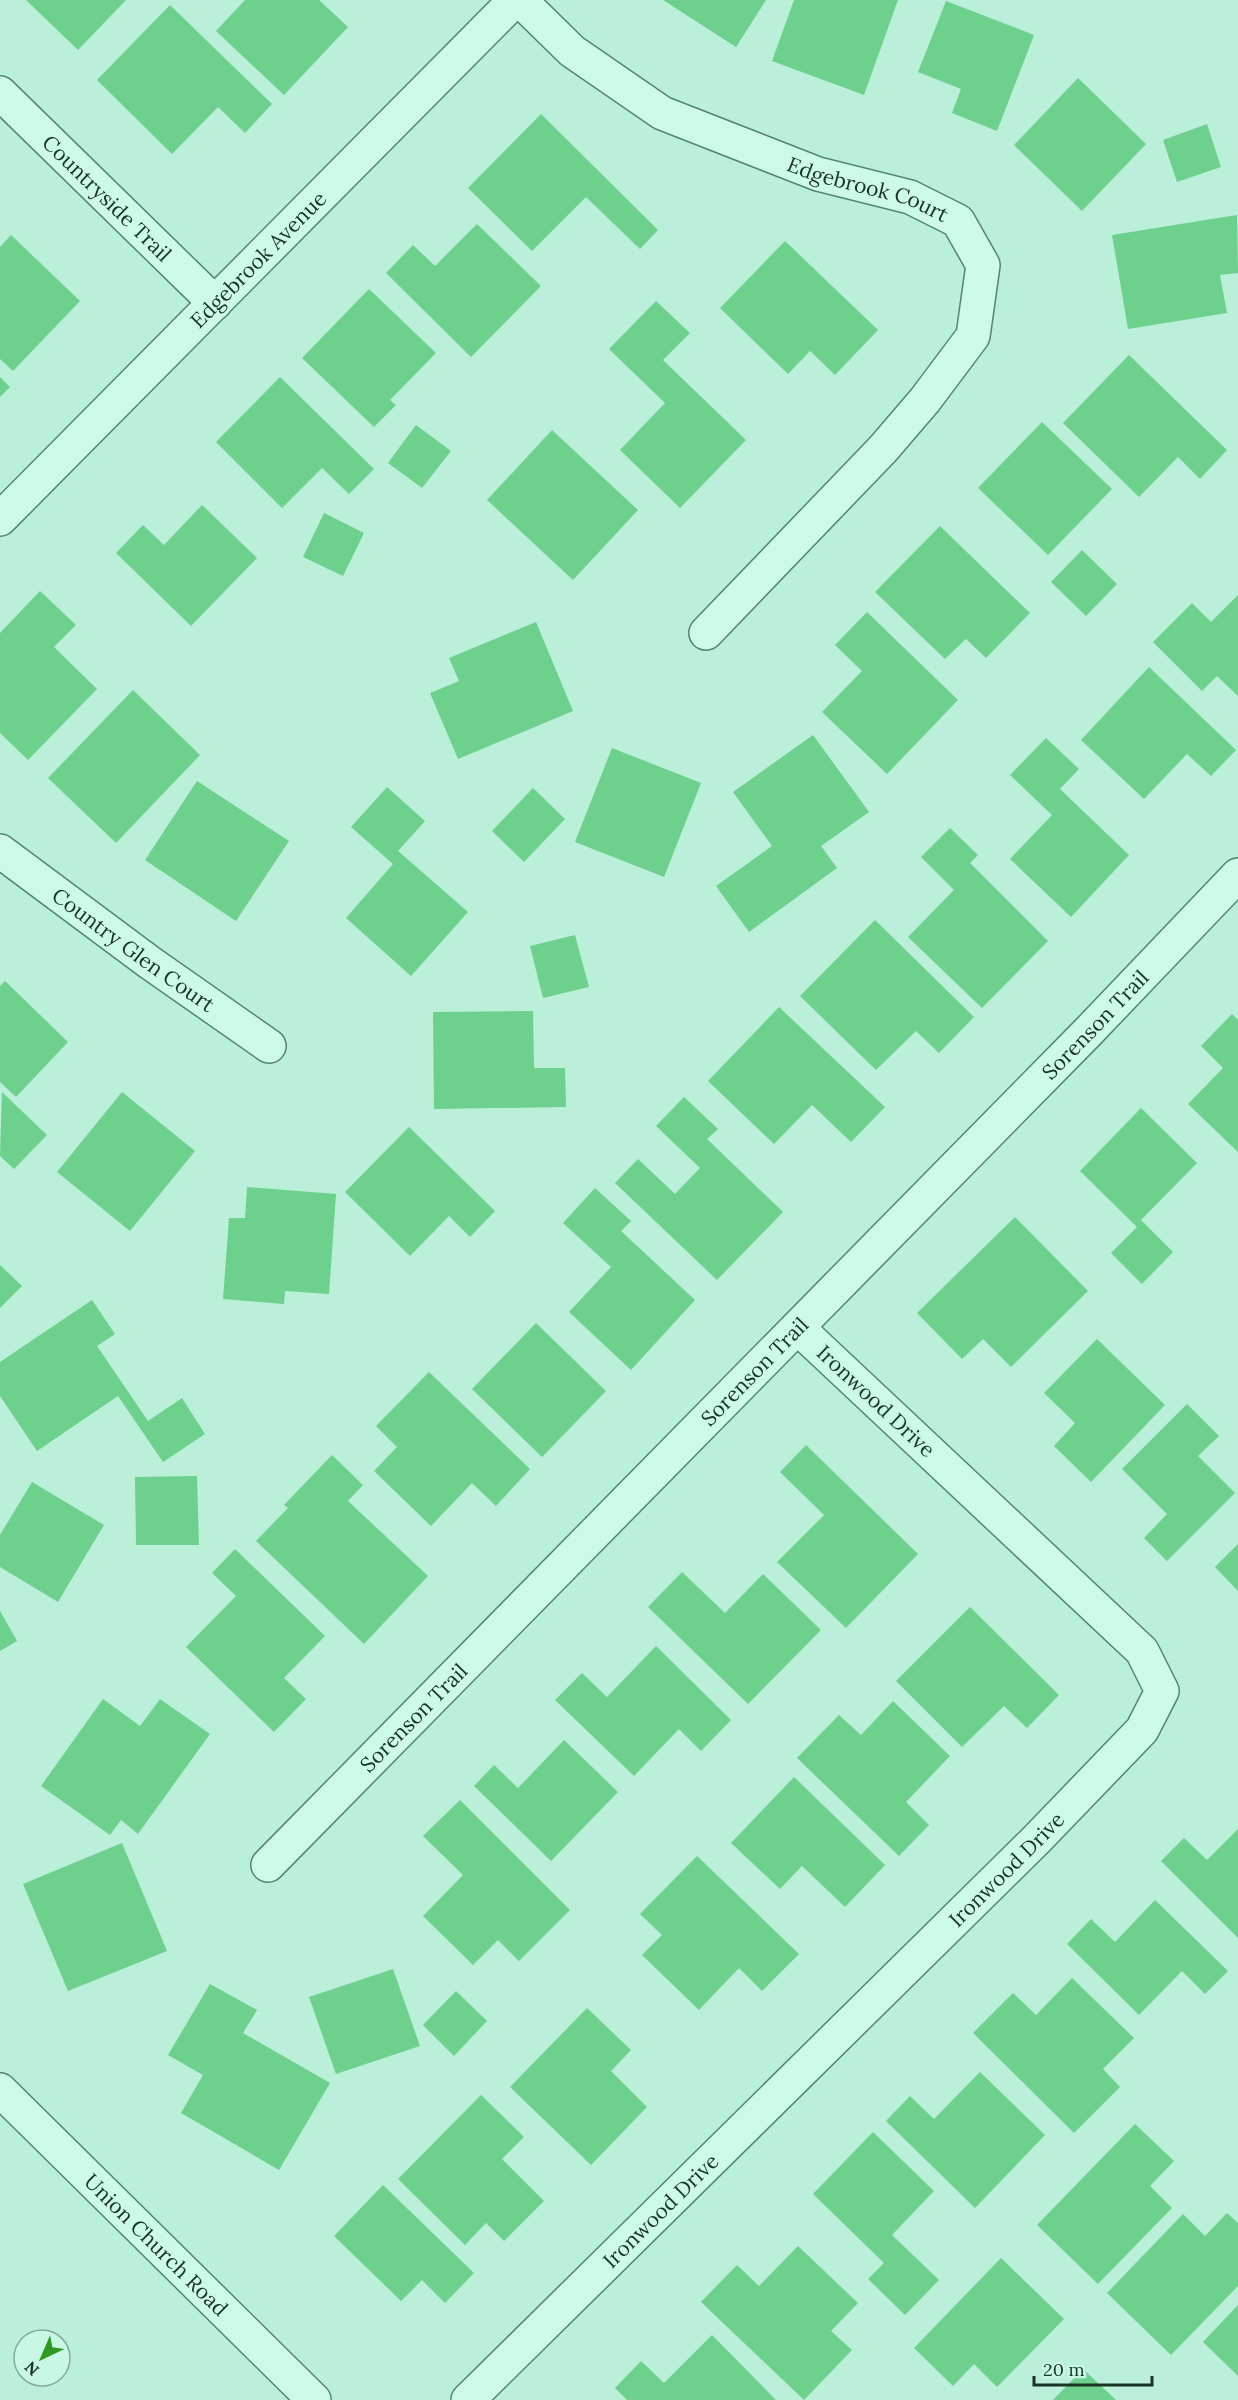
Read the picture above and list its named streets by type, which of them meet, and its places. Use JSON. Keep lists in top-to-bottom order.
{
  "streets": {
    "street": [
      "Edgebrook Court",
      "Countryside Trail",
      "Edgebrook Avenue",
      "Country Glen Court",
      "Sorenson Trail",
      "Ironwood Drive",
      "Union Church Road"
    ]
  },
  "crossings": [
    ["Countryside Trail", "Edgebrook Avenue"],
    ["Sorenson Trail", "Ironwood Drive"]
  ],
  "scale_bar": "20 m",
  "north": "bottom left"
}
